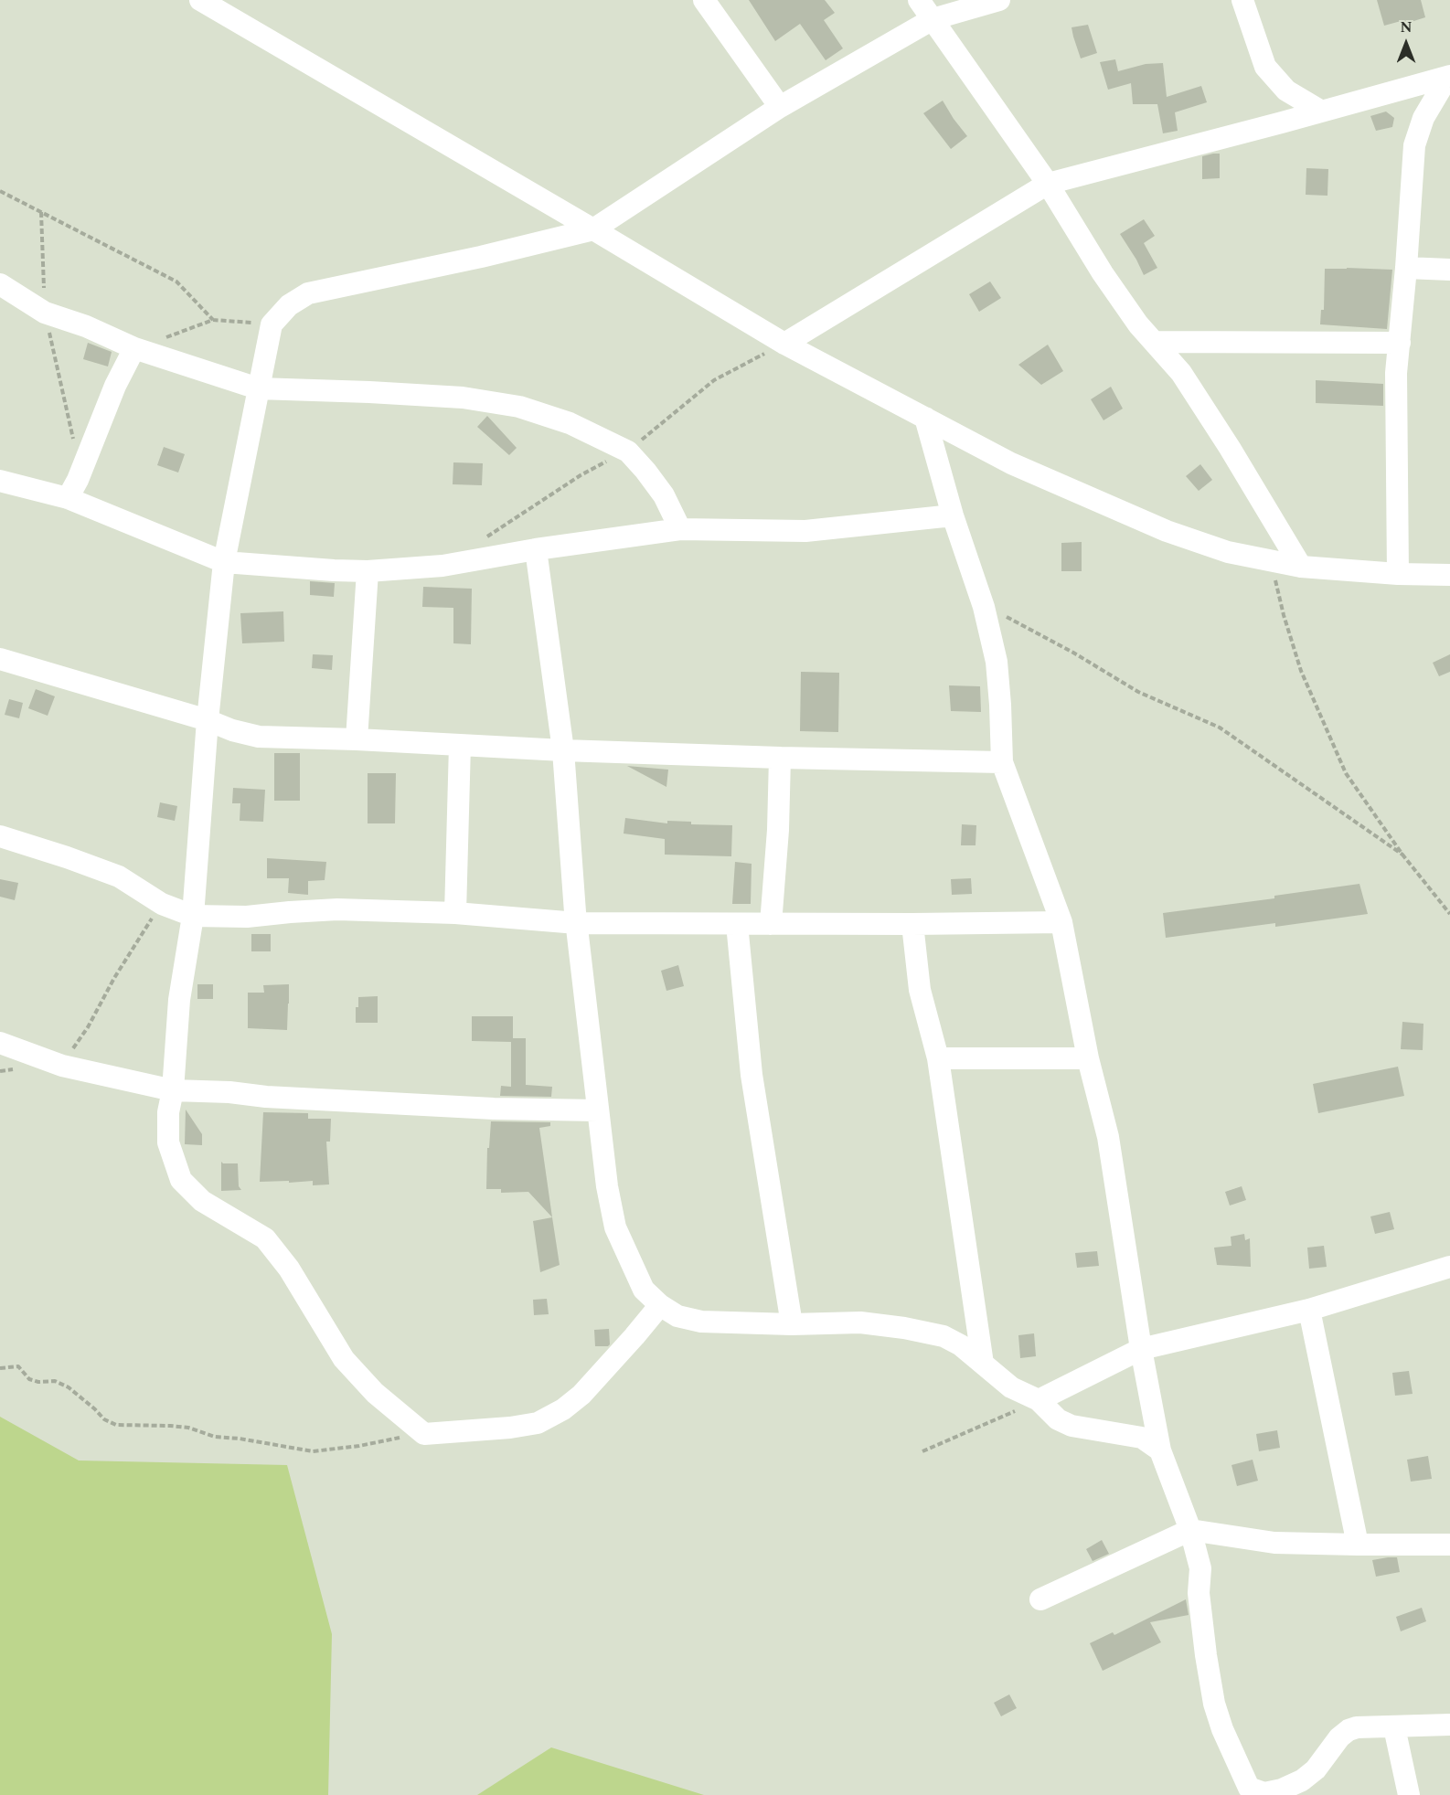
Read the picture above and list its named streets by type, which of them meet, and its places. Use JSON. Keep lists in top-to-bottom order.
{
  "north": "top"
}
